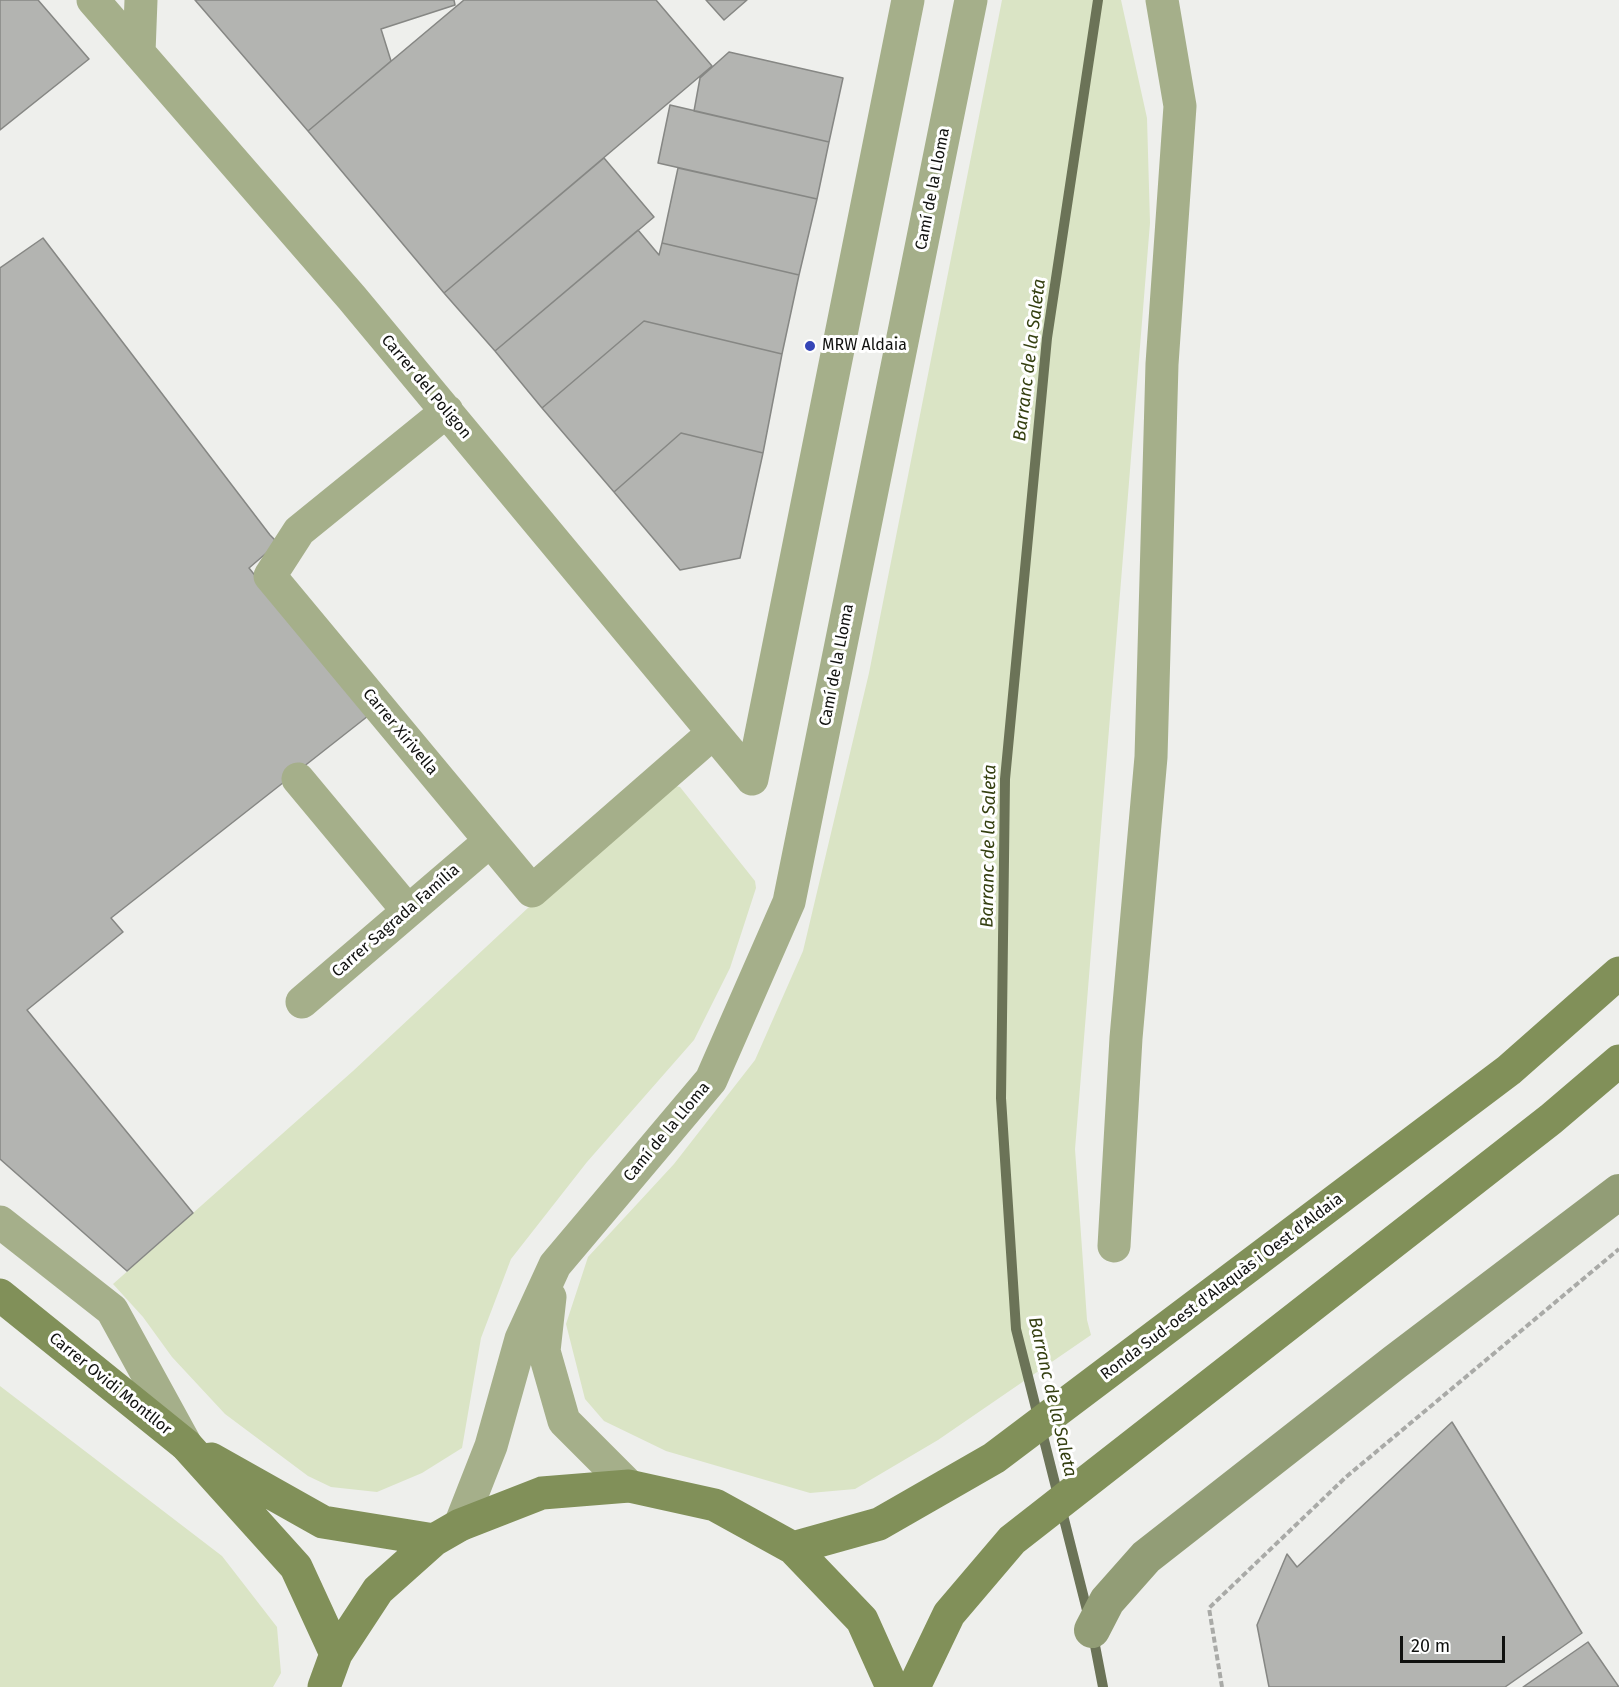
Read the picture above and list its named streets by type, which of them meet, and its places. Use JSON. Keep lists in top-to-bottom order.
{
  "streets": {
    "main road": ["Ronda Sud-oest d'Alaquàs i Oest d'Aldaia", "Carrer Ovidi Montllor"],
    "street": [
      "Camí de la Lloma",
      "Carrer del Poligon",
      "Carrer Xirivella",
      "Carrer Sagrada Família"
    ]
  },
  "crossings": [
    ["Carrer del Poligon", "Carrer Xirivella"],
    ["Carrer Xirivella", "Carrer Sagrada Família"]
  ],
  "water": ["Barranc de la Saleta"],
  "places": ["MRW Aldaia"],
  "scale_bar": "20 m"
}
